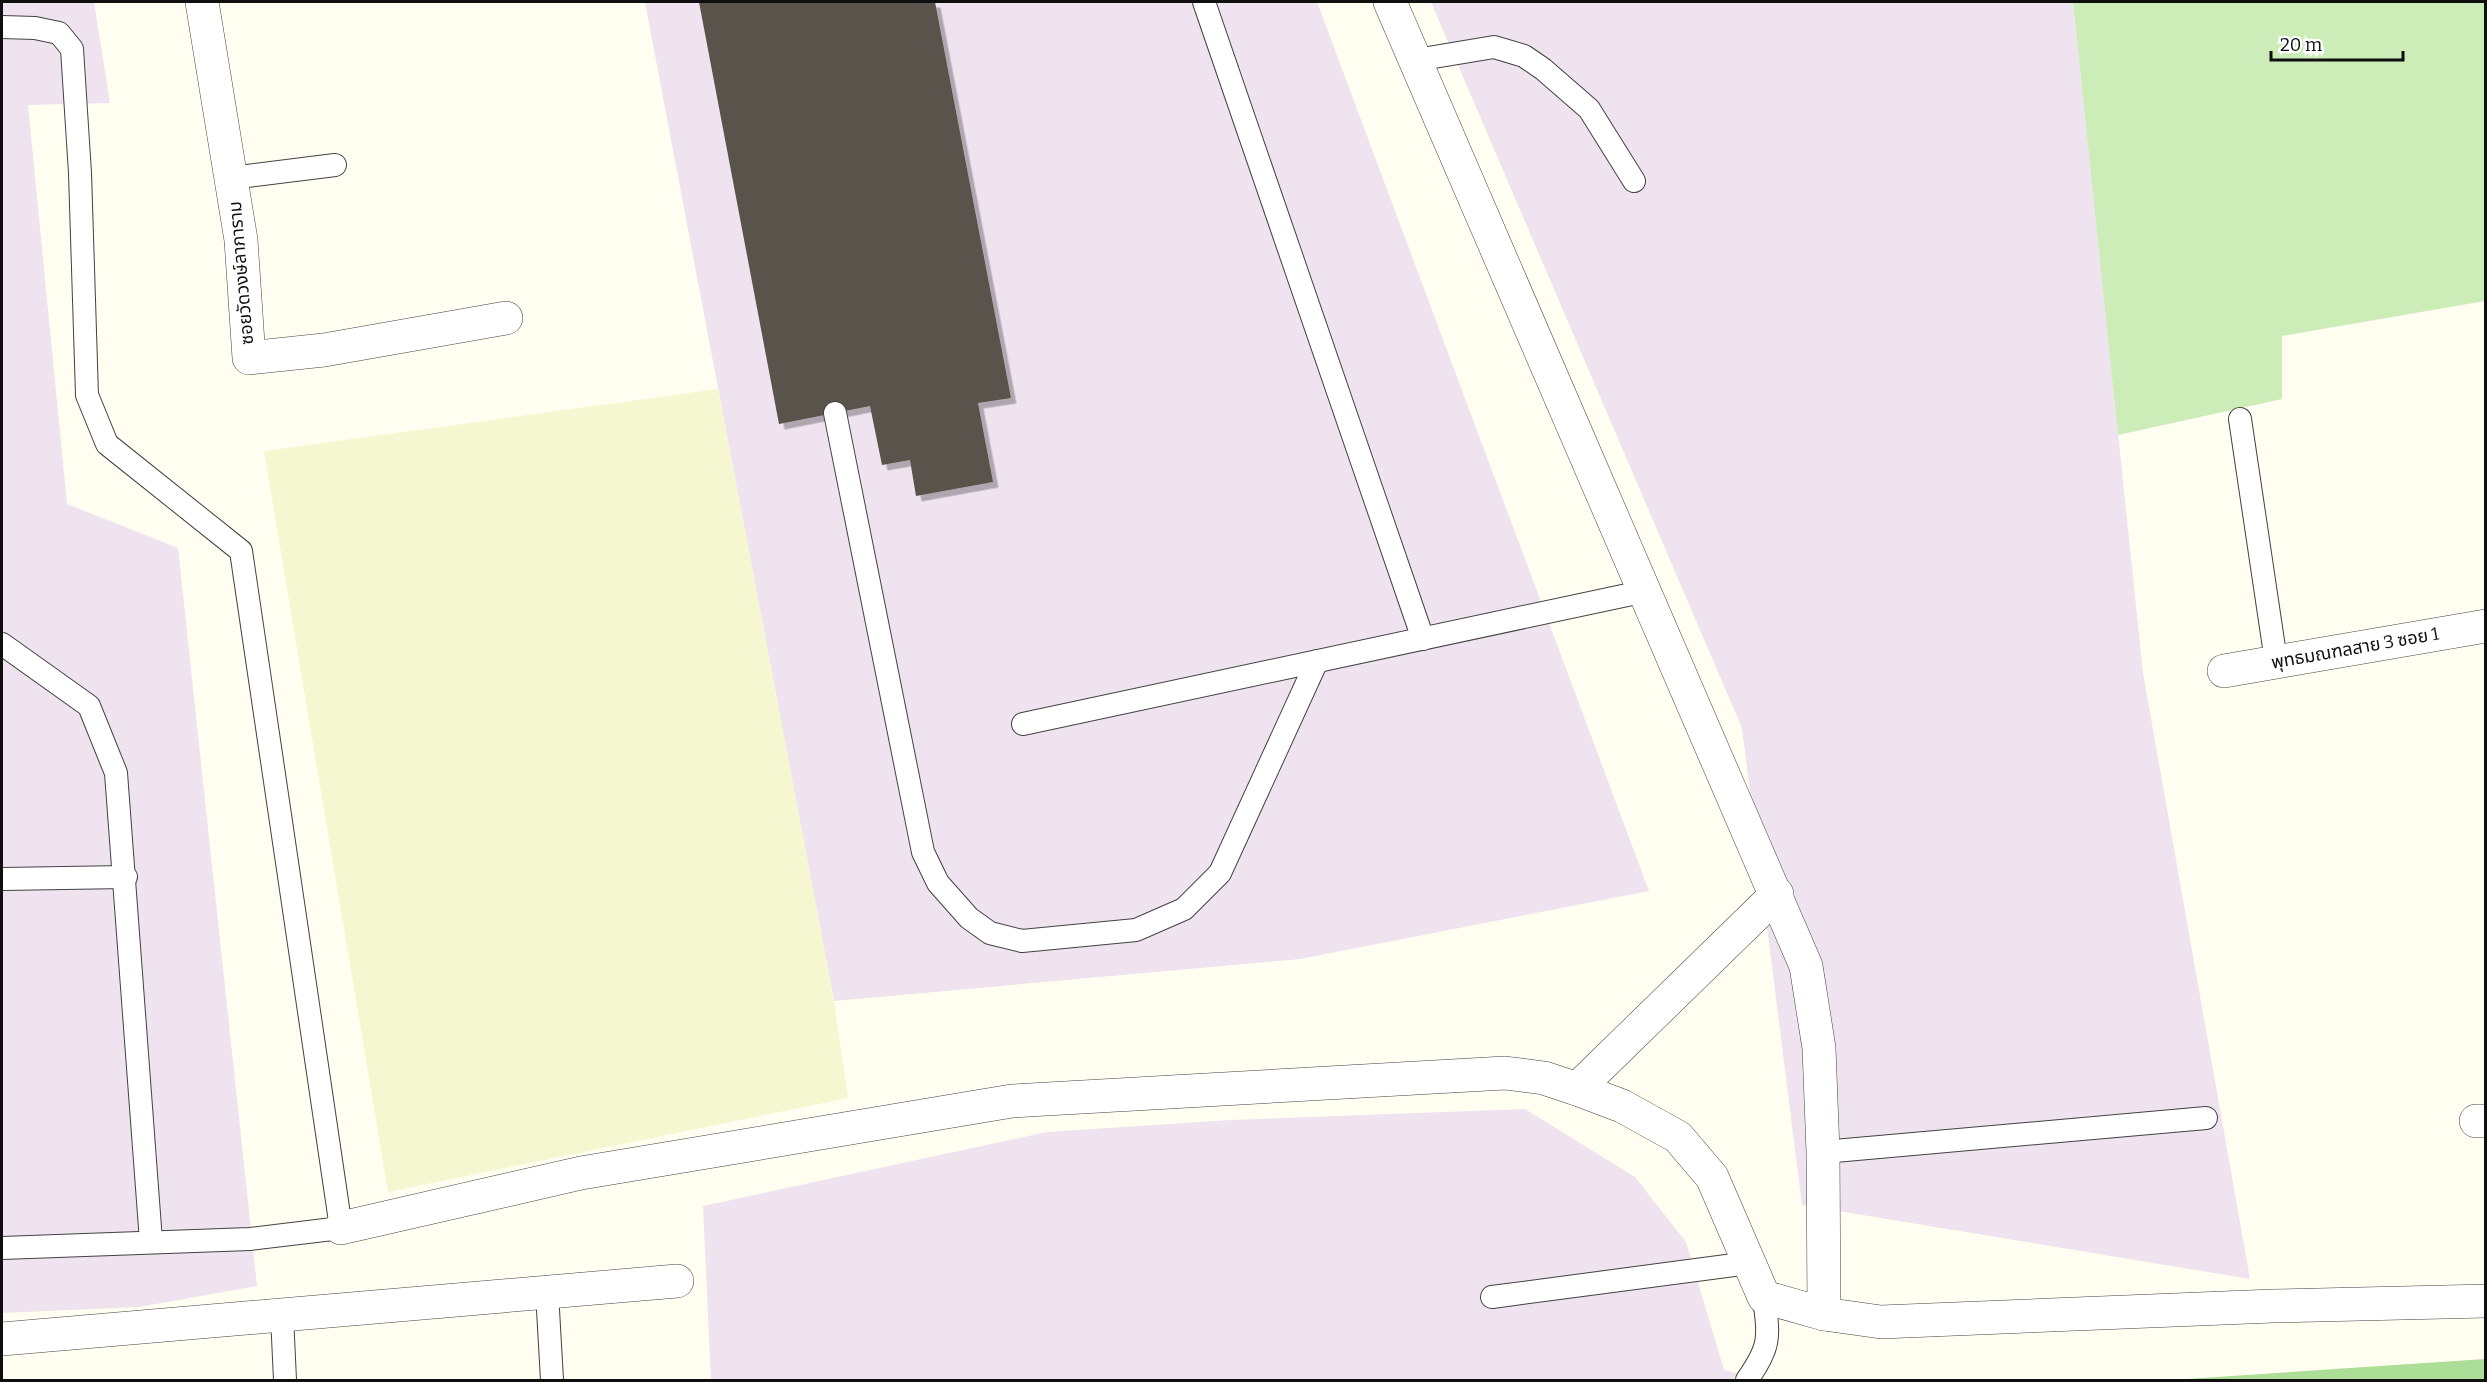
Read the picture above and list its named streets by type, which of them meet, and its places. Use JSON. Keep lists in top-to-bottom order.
{
  "streets": {
    "street": ["ซอยวัดวงษ์ลาภาราม", "พุทธมณฑลสาย 3 ซอย 1"]
  },
  "scale_bar": "20 m"
}
